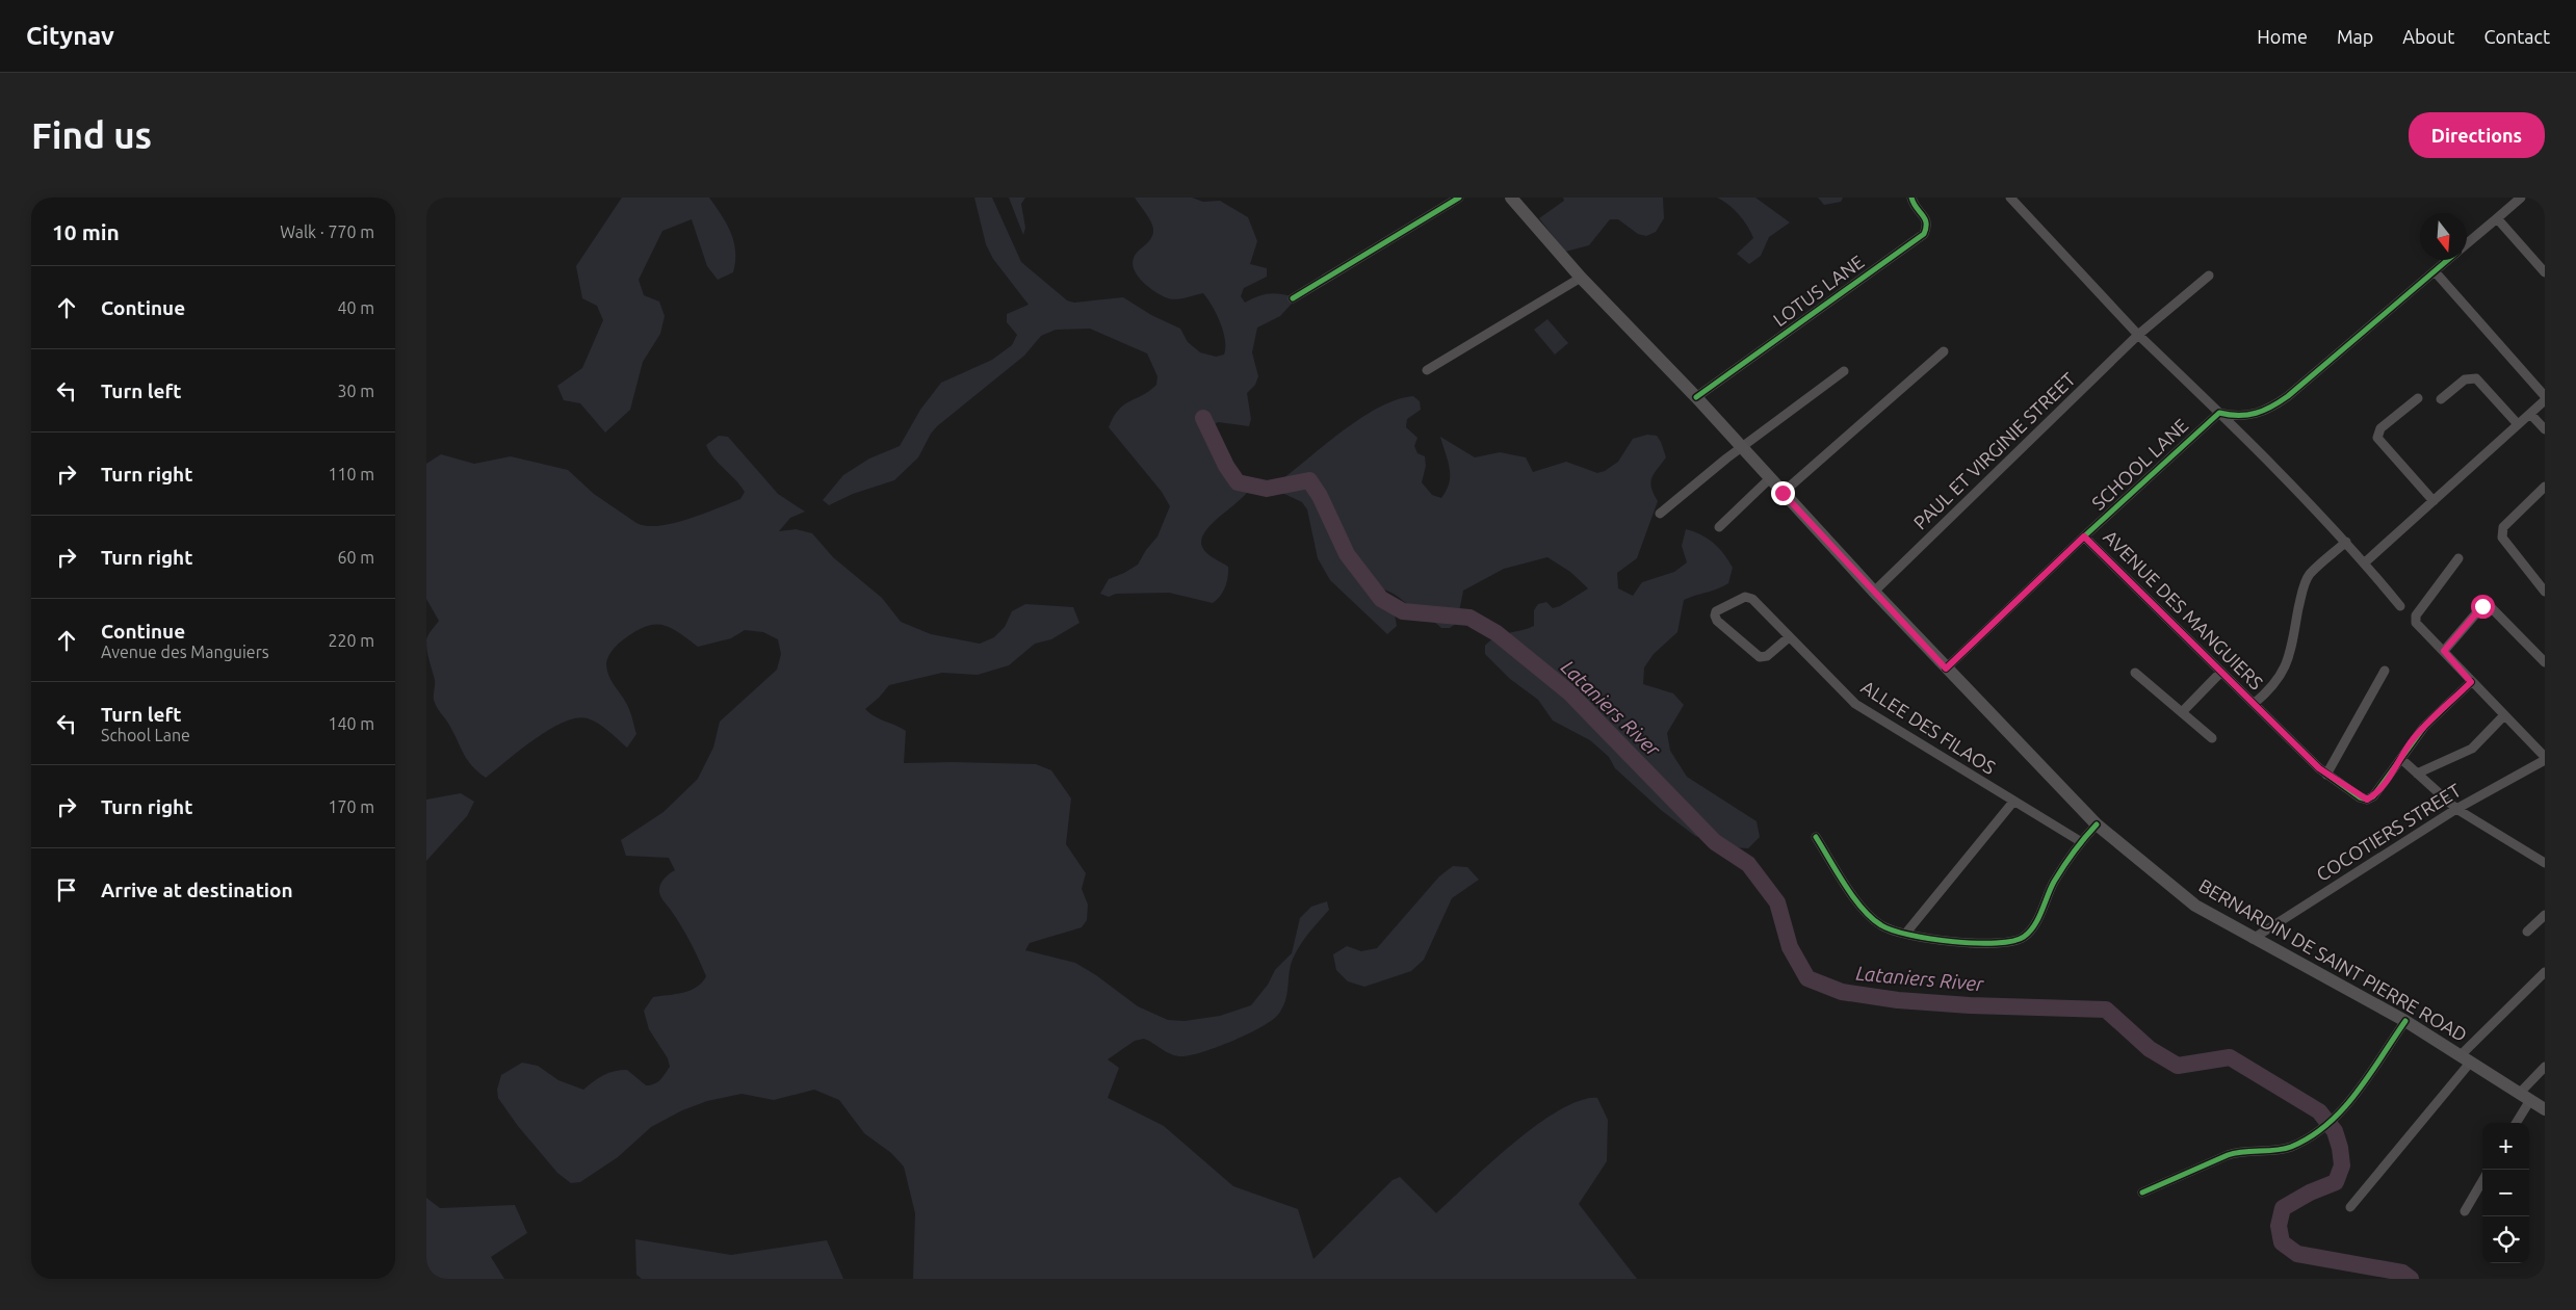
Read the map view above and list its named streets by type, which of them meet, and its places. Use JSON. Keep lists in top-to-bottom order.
{
  "streets": {
    "main road": ["BERNARDIN DE SAINT PIERRE ROAD"],
    "street": [
      "LOTUS LANE",
      "PAUL ET VIRGINIE STREET",
      "SCHOOL LANE",
      "AVENUE DES MANGUIERS",
      "ALLEE DES FILAOS",
      "COCOTIERS STREET"
    ]
  },
  "crossings": [
    ["LOTUS LANE", "BERNARDIN DE SAINT PIERRE ROAD"],
    ["PAUL ET VIRGINIE STREET", "BERNARDIN DE SAINT PIERRE ROAD"],
    ["SCHOOL LANE", "AVENUE DES MANGUIERS"],
    ["SCHOOL LANE", "BERNARDIN DE SAINT PIERRE ROAD"],
    ["COCOTIERS STREET", "BERNARDIN DE SAINT PIERRE ROAD"]
  ],
  "water": ["Lataniers River"],
  "north": "bottom",
  "page": {
    "header": "Citynav",
    "nav": [
      "Home",
      "Map",
      "About",
      "Contact"
    ],
    "buttons": "Directions",
    "title": "Find us",
    "heading": ["10 min", "Walk · 770 m"],
    "list": [
      ["Continue", "40 m"],
      ["Turn left", "30 m"],
      ["Turn right", "110 m"],
      ["Turn right", "60 m"],
      ["Continue", "Avenue des Manguiers", "220 m"],
      ["Turn left", "School Lane", "140 m"],
      ["Turn right", "170 m"],
      "Arrive at destination"
    ],
    "map_buttons": ["+", "−"]
  }
}
